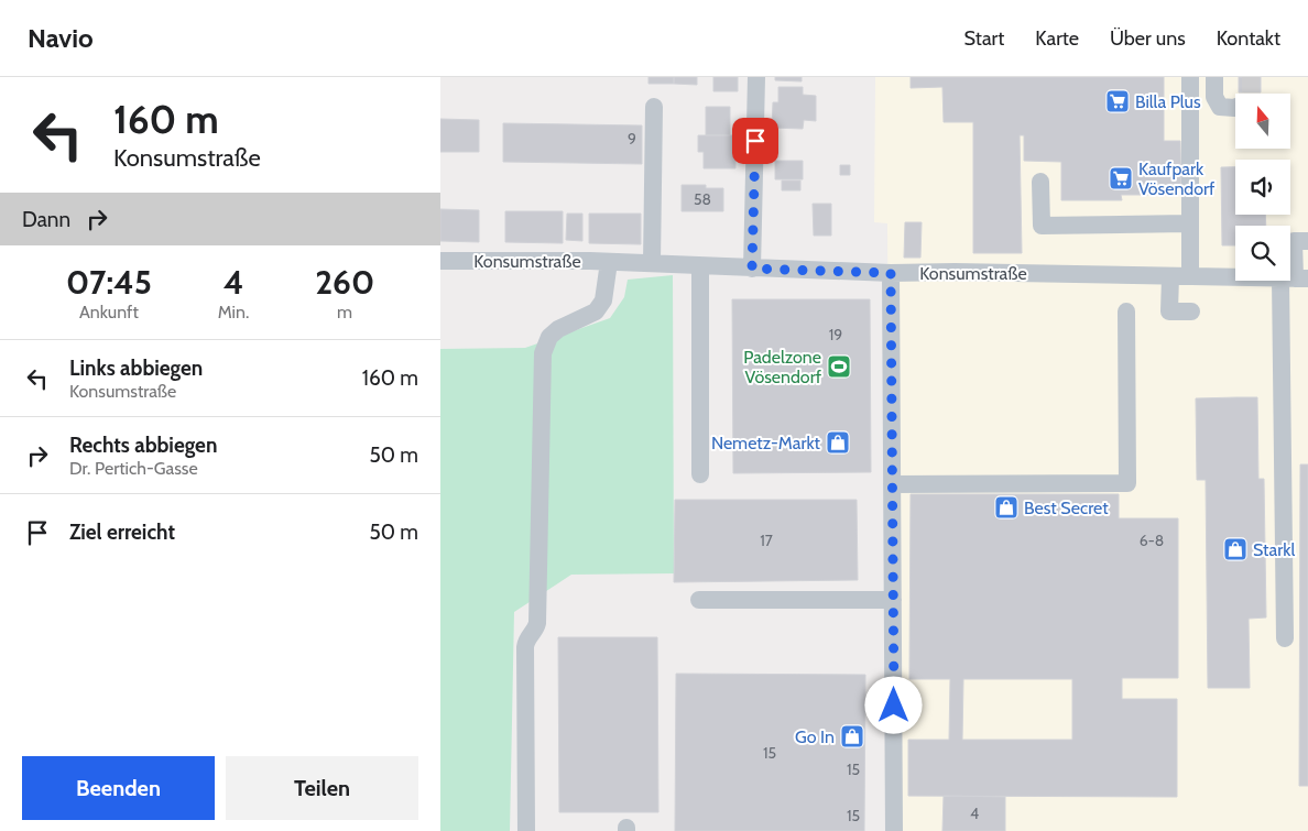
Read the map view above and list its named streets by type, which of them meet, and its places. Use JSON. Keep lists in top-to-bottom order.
{
  "streets": {
    "street": ["Konsumstraße"]
  },
  "places": {
    "supermarket": ["Billa Plus", "Kaufpark Vösendorf"],
    "sports": ["Padelzone Vösendorf"],
    "shop": [
      "Nemetz-Markt",
      "Best Secret",
      "Starkl",
      "Go In"
    ]
  },
  "house_numbers": [
    "9",
    "58",
    "19",
    "17",
    "6-8",
    "15",
    "15",
    "4",
    "15"
  ],
  "north": "top",
  "page": {
    "header": "Navio",
    "nav": [
      "Start",
      "Karte",
      "Über uns",
      "Kontakt"
    ],
    "turn": ["160 m", "Konsumstraße"],
    "then": "Dann",
    "eta": [
      "07:45",
      "Ankunft",
      "4",
      "Min.",
      "260",
      "m"
    ],
    "list": [
      {
        "name": "Links abbiegen",
        "note": "Konsumstraße",
        "value": "160 m"
      },
      {
        "name": "Rechts abbiegen",
        "note": "Dr. Pertich-Gasse",
        "value": "50 m"
      },
      {
        "name": "Ziel erreicht",
        "value": "50 m"
      }
    ],
    "buttons": ["Beenden", "Teilen"]
  }
}
